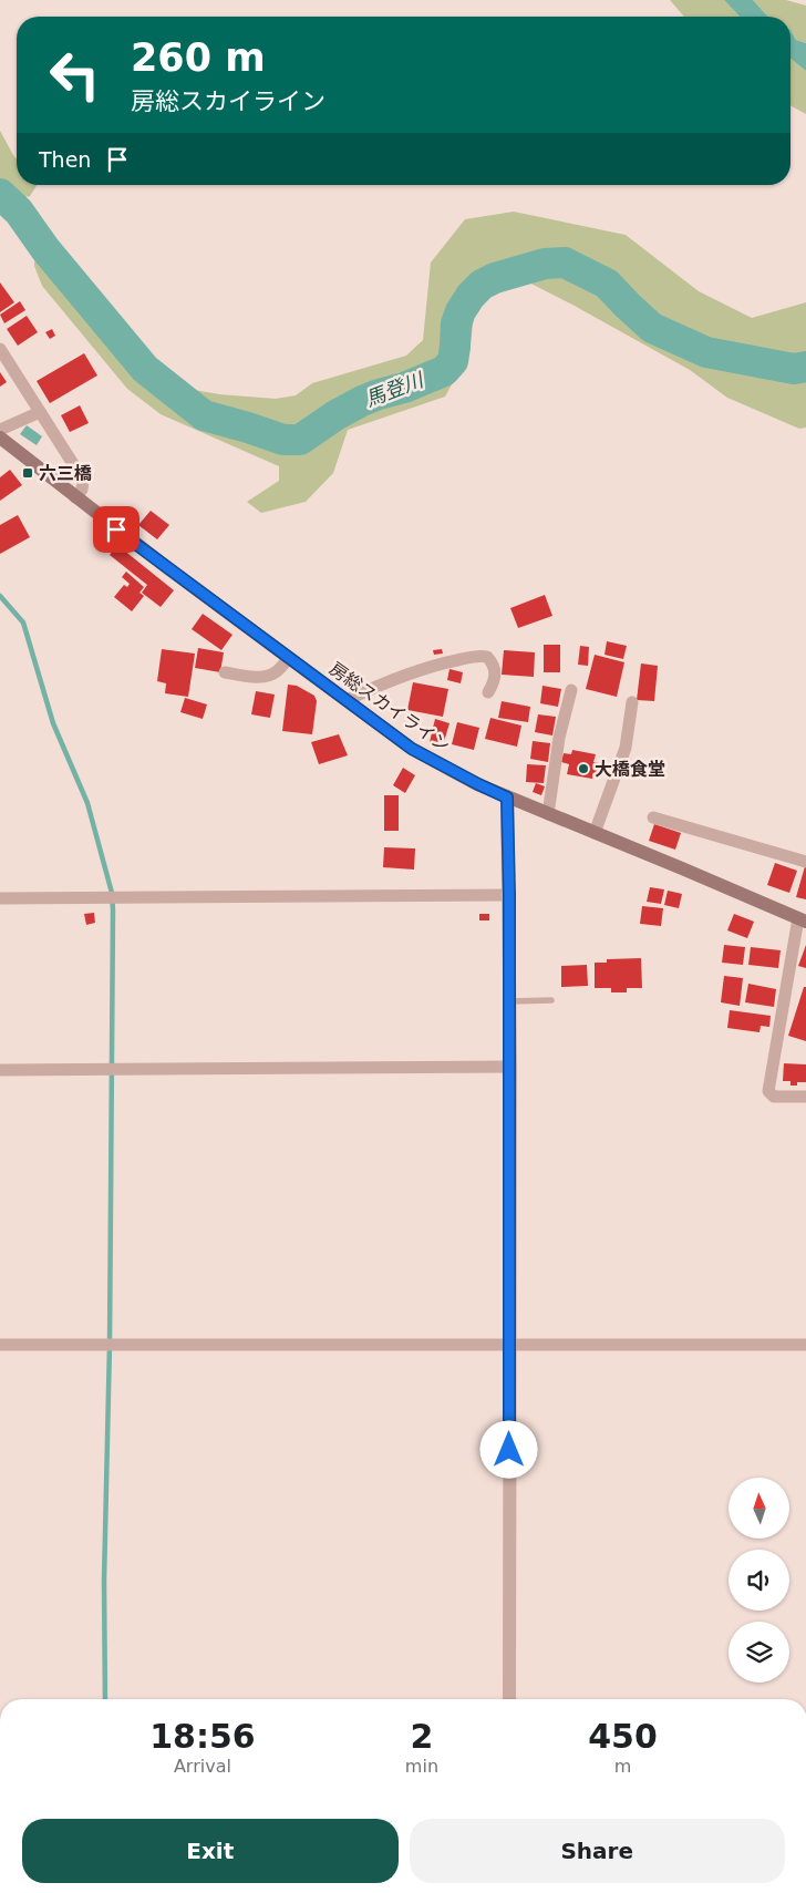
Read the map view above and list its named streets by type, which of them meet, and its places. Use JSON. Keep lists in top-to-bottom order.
{
  "streets": {
    "main road": ["房総スカイライン"]
  },
  "water": ["馬登川"],
  "places": {
    "transit": ["六三橋"],
    "other": ["大橋食堂"]
  },
  "north": "top",
  "page": {
    "turn": ["260 m", "房総スカイライン"],
    "then": "Then",
    "eta": [
      "18:56",
      "Arrival",
      "2",
      "min",
      "450",
      "m"
    ],
    "buttons": ["Exit", "Share"]
  }
}
